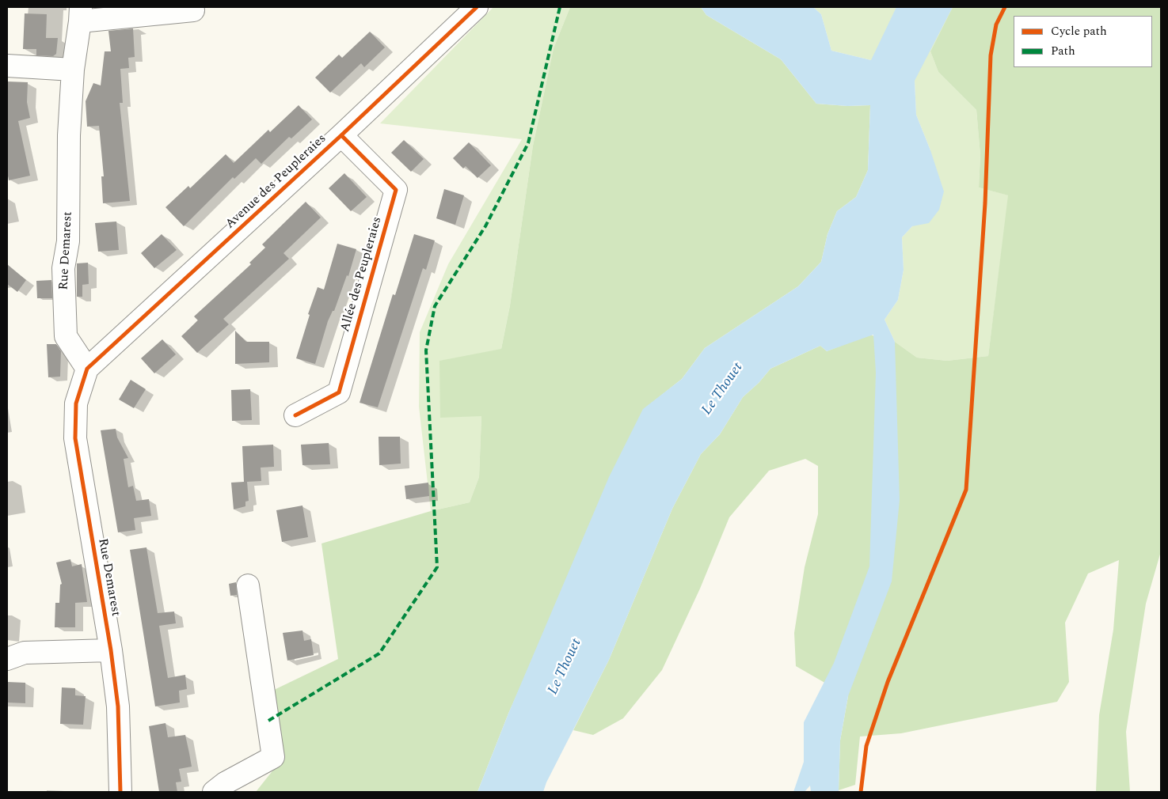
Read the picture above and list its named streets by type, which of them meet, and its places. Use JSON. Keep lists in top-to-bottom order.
{
  "streets": {
    "street": ["Avenue des Peupleraies", "Rue Demarest", "Allée des Peupleraies"]
  },
  "crossings": [
    ["Avenue des Peupleraies", "Rue Demarest"],
    ["Avenue des Peupleraies", "Allée des Peupleraies"]
  ],
  "water": ["Le Thouet"],
  "legend": ["Cycle path", "Path"]
}
